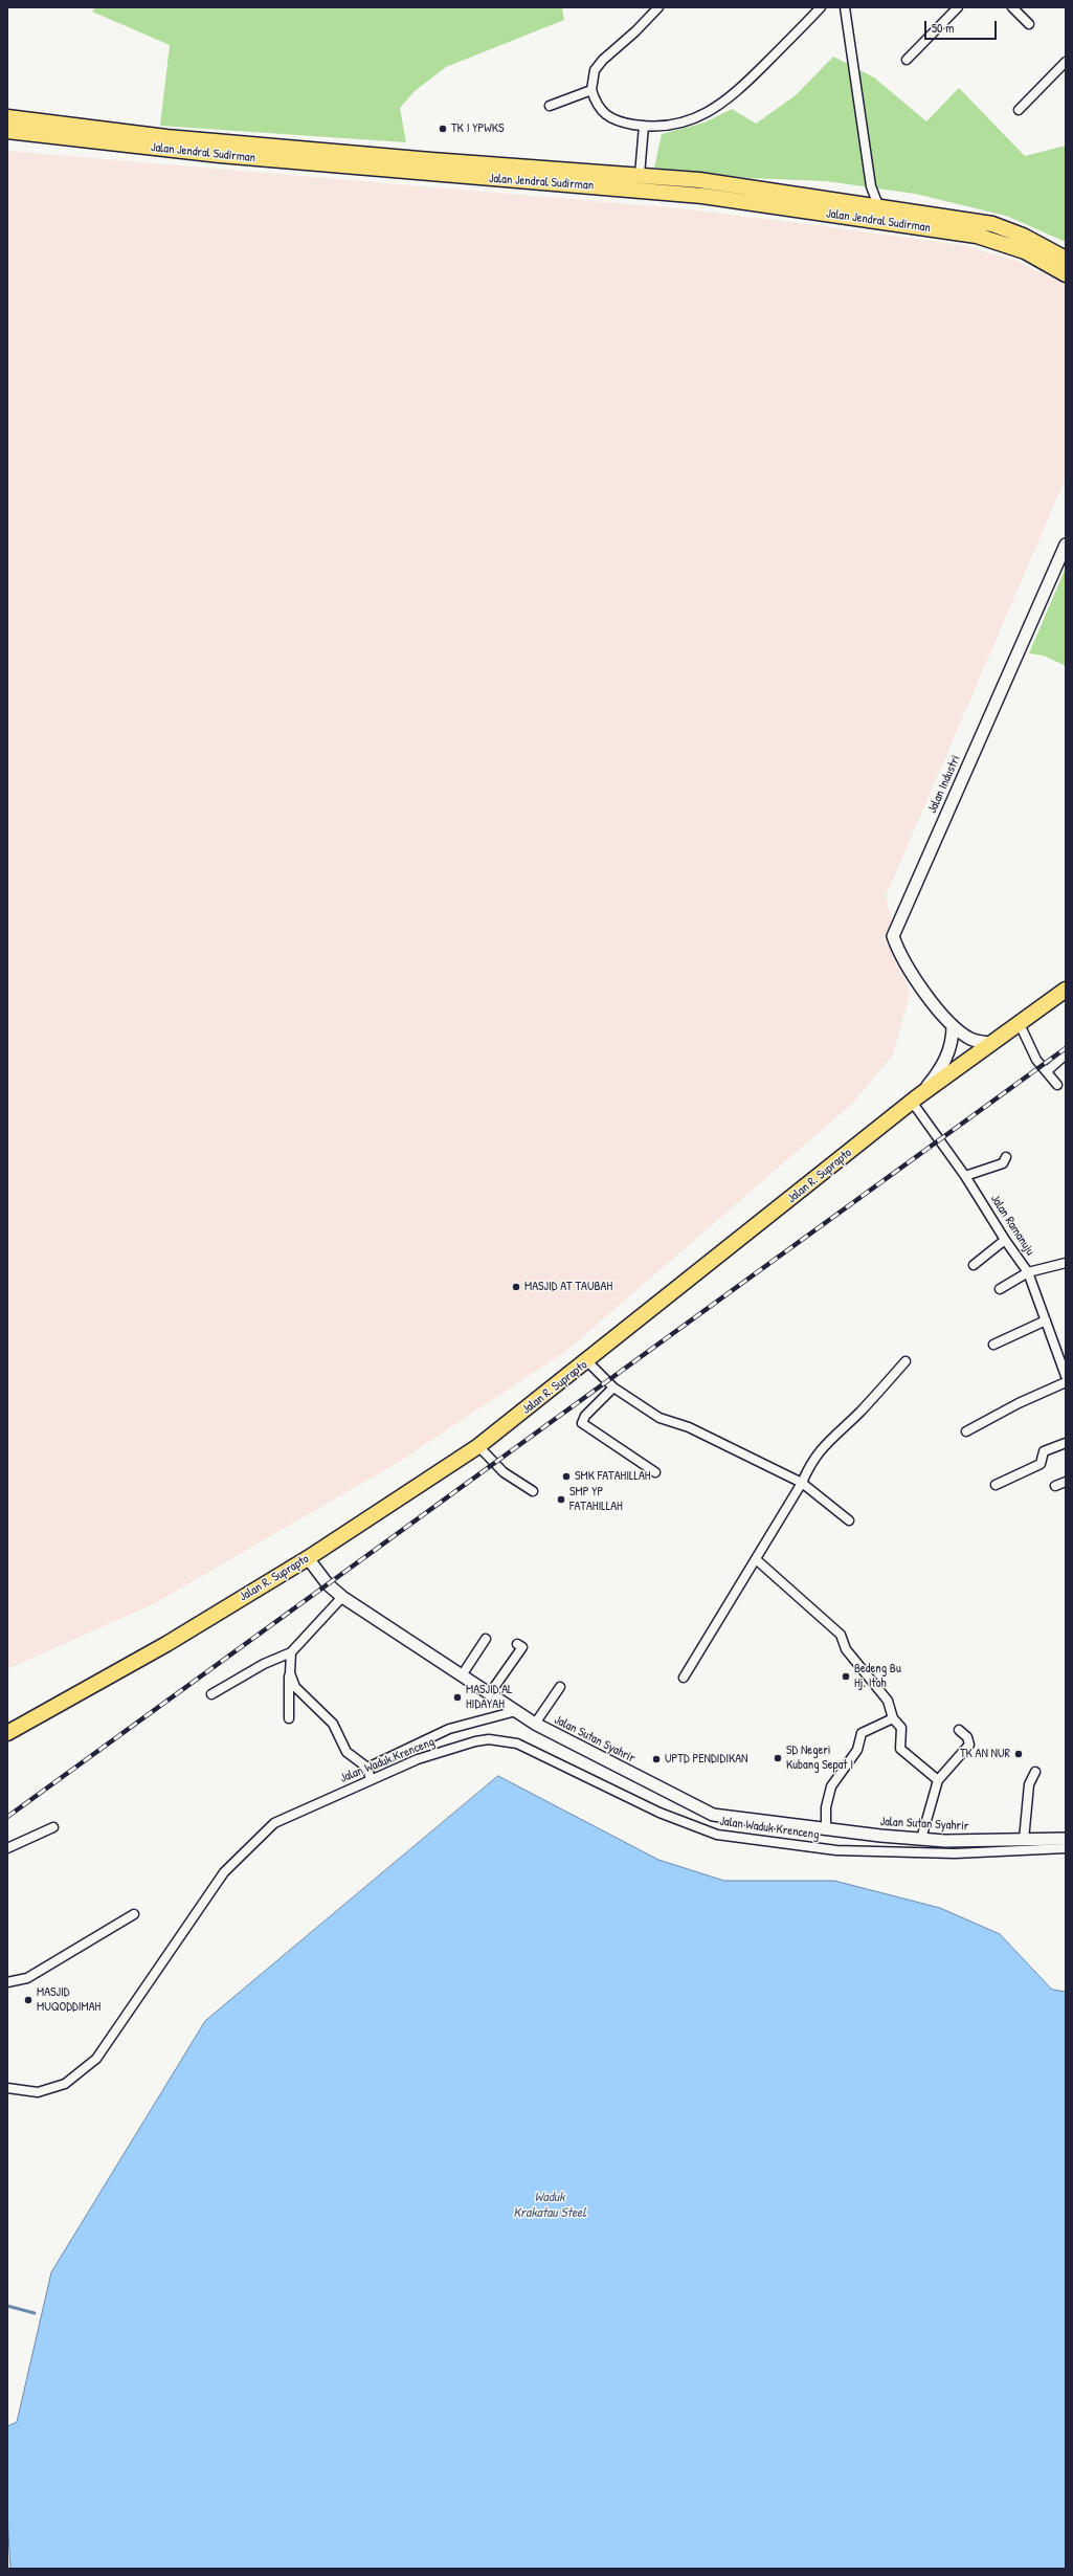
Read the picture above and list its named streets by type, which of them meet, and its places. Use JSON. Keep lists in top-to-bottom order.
{
  "streets": {
    "highway": ["Jalan Jendral Sudirman", "Jalan R. Suprapto"],
    "street": [
      "Jalan Industri",
      "Jalan Ramanuju",
      "Jalan Sutan Syahrir",
      "Jalan Waduk Krenceng"
    ]
  },
  "crossings": [
    ["Jalan Industri", "Jalan R. Suprapto"],
    ["Jalan R. Suprapto", "Jalan Ramanuju"],
    ["Jalan R. Suprapto", "Jalan Sutan Syahrir"]
  ],
  "water": ["Waduk Krakatau Steel"],
  "places": [
    "TK I YPWKS",
    "MASJID AT TAUBAH",
    "SMK FATAHILLAH",
    "SMP YP FATAHILLAH",
    "Bedeng Bu Hj. Itoh",
    "MASJID AL HIDAYAH",
    "TK AN NUR",
    "SD Negeri Kubang Sepat I",
    "UPTD PENDIDIKAN",
    "MASJID MUQODDIMAH"
  ],
  "scale_bar": "50 m"
}
